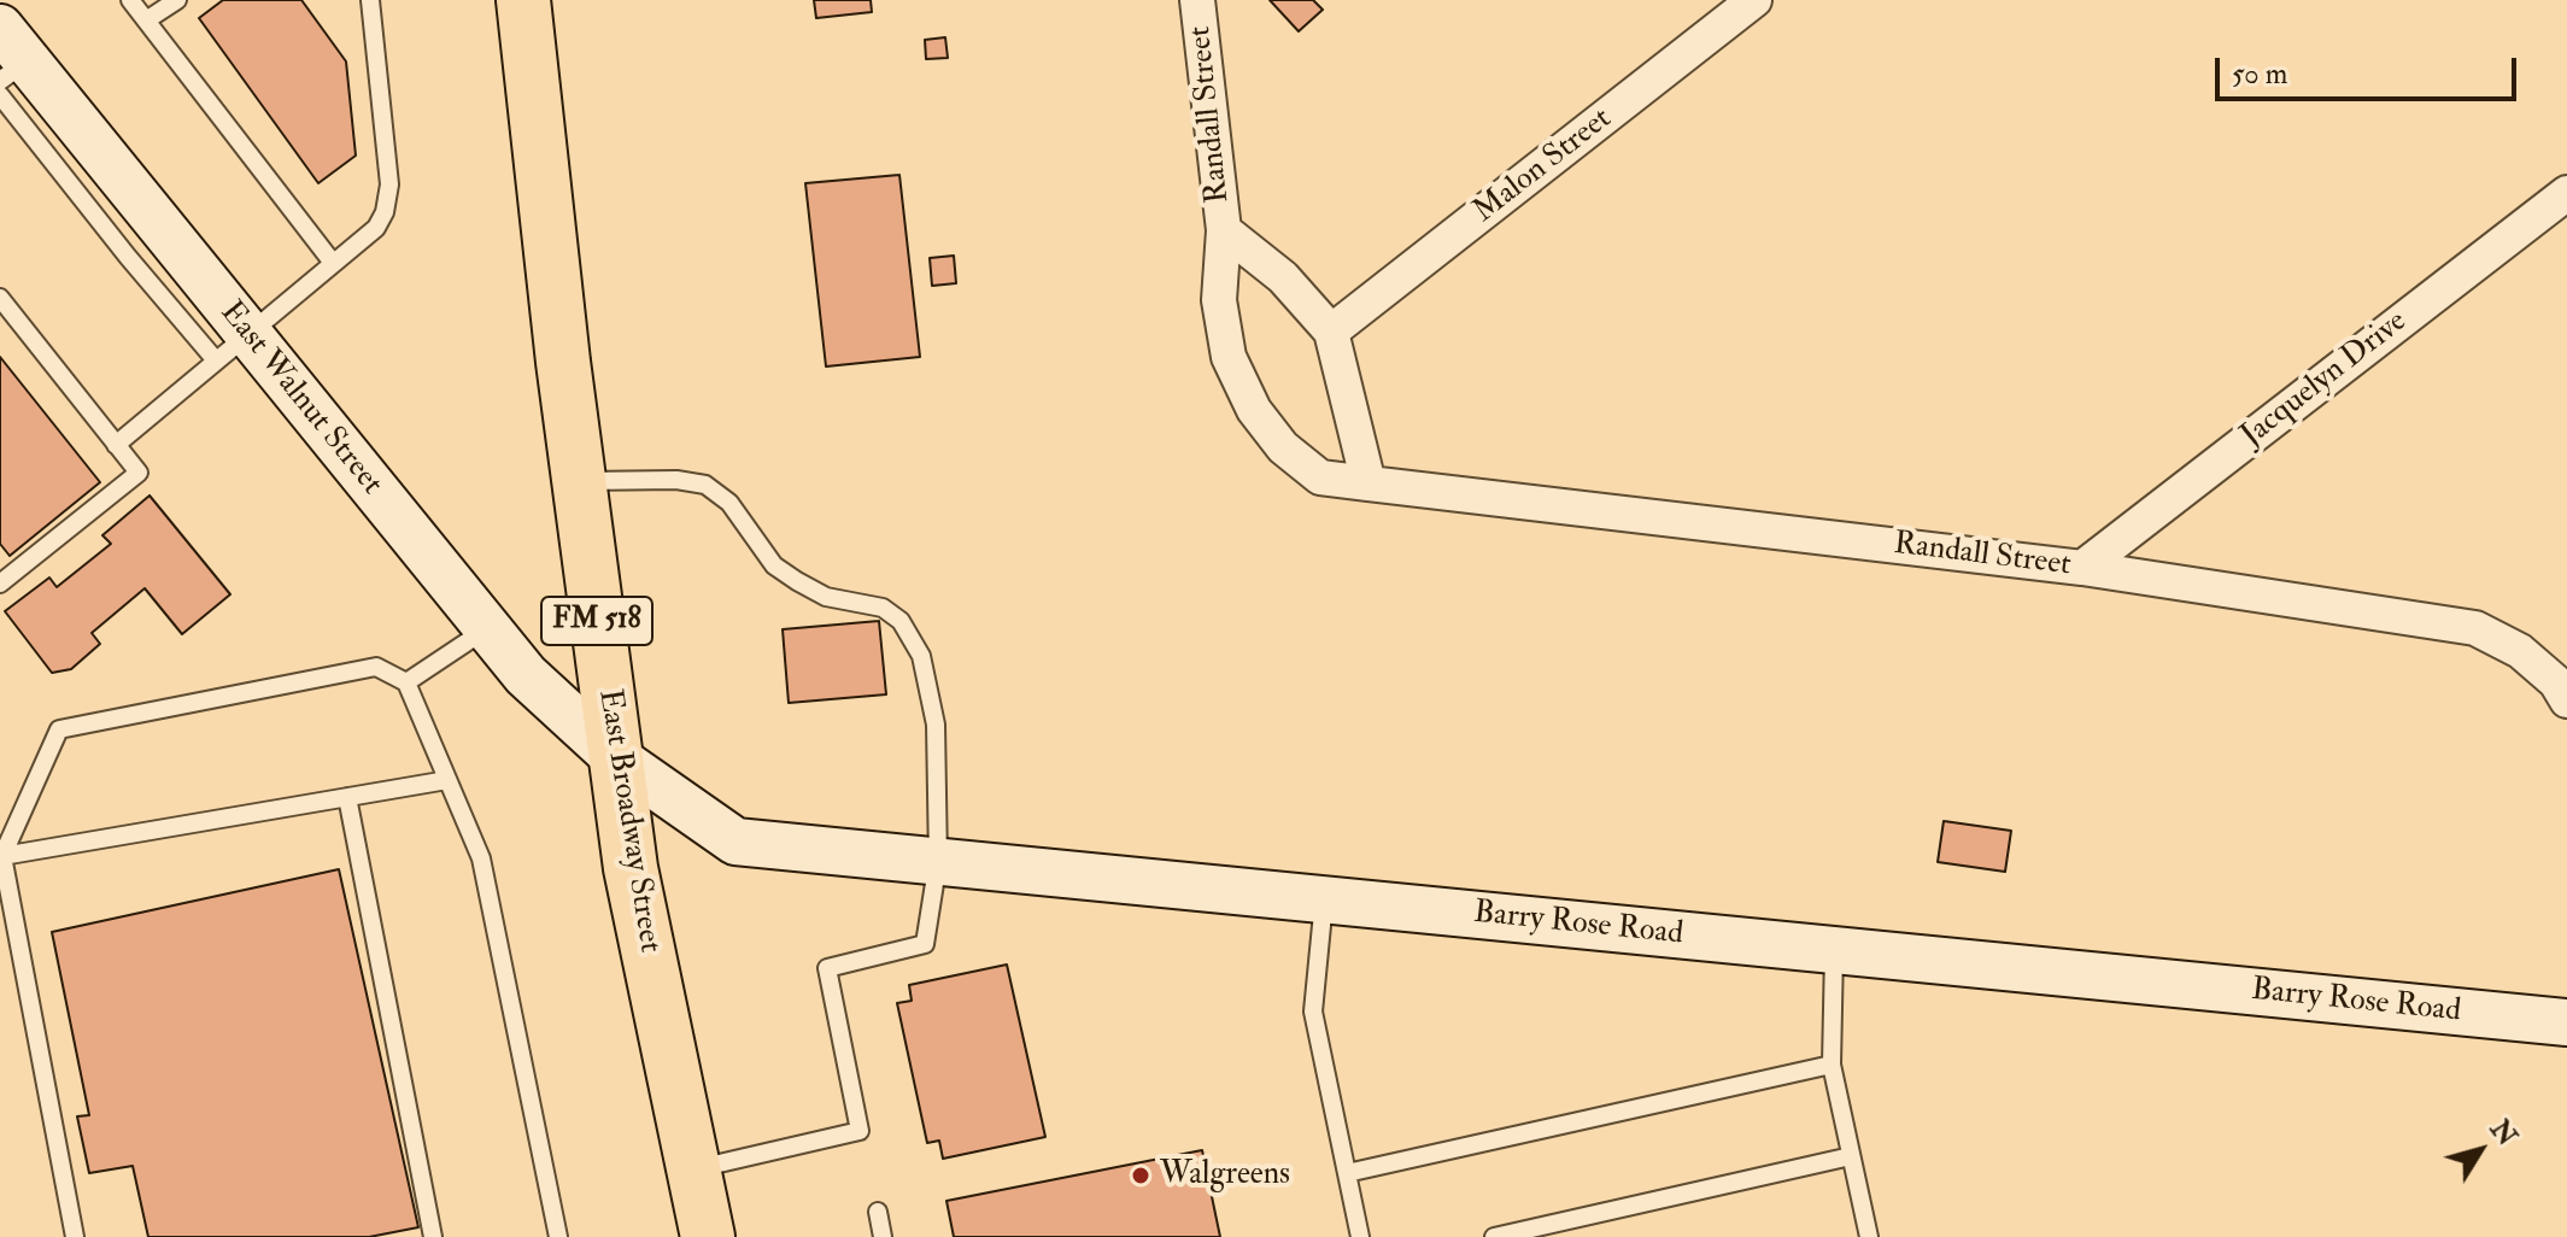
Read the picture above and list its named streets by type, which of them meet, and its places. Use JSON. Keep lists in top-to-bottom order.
{
  "streets": {
    "main road": [
      "East Walnut Street",
      "FM 518",
      "East Broadway Street",
      "Barry Rose Road"
    ],
    "street": ["Randall Street", "Malon Street", "Jacquelyn Drive"]
  },
  "crossings": [
    ["Randall Street", "Malon Street"],
    ["Randall Street", "Jacquelyn Drive"],
    ["East Walnut Street", "East Broadway Street"],
    ["East Walnut Street", "Barry Rose Road"],
    ["East Broadway Street", "Barry Rose Road"]
  ],
  "places": ["Walgreens"],
  "scale_bar": "50 m",
  "north": "top right"
}
